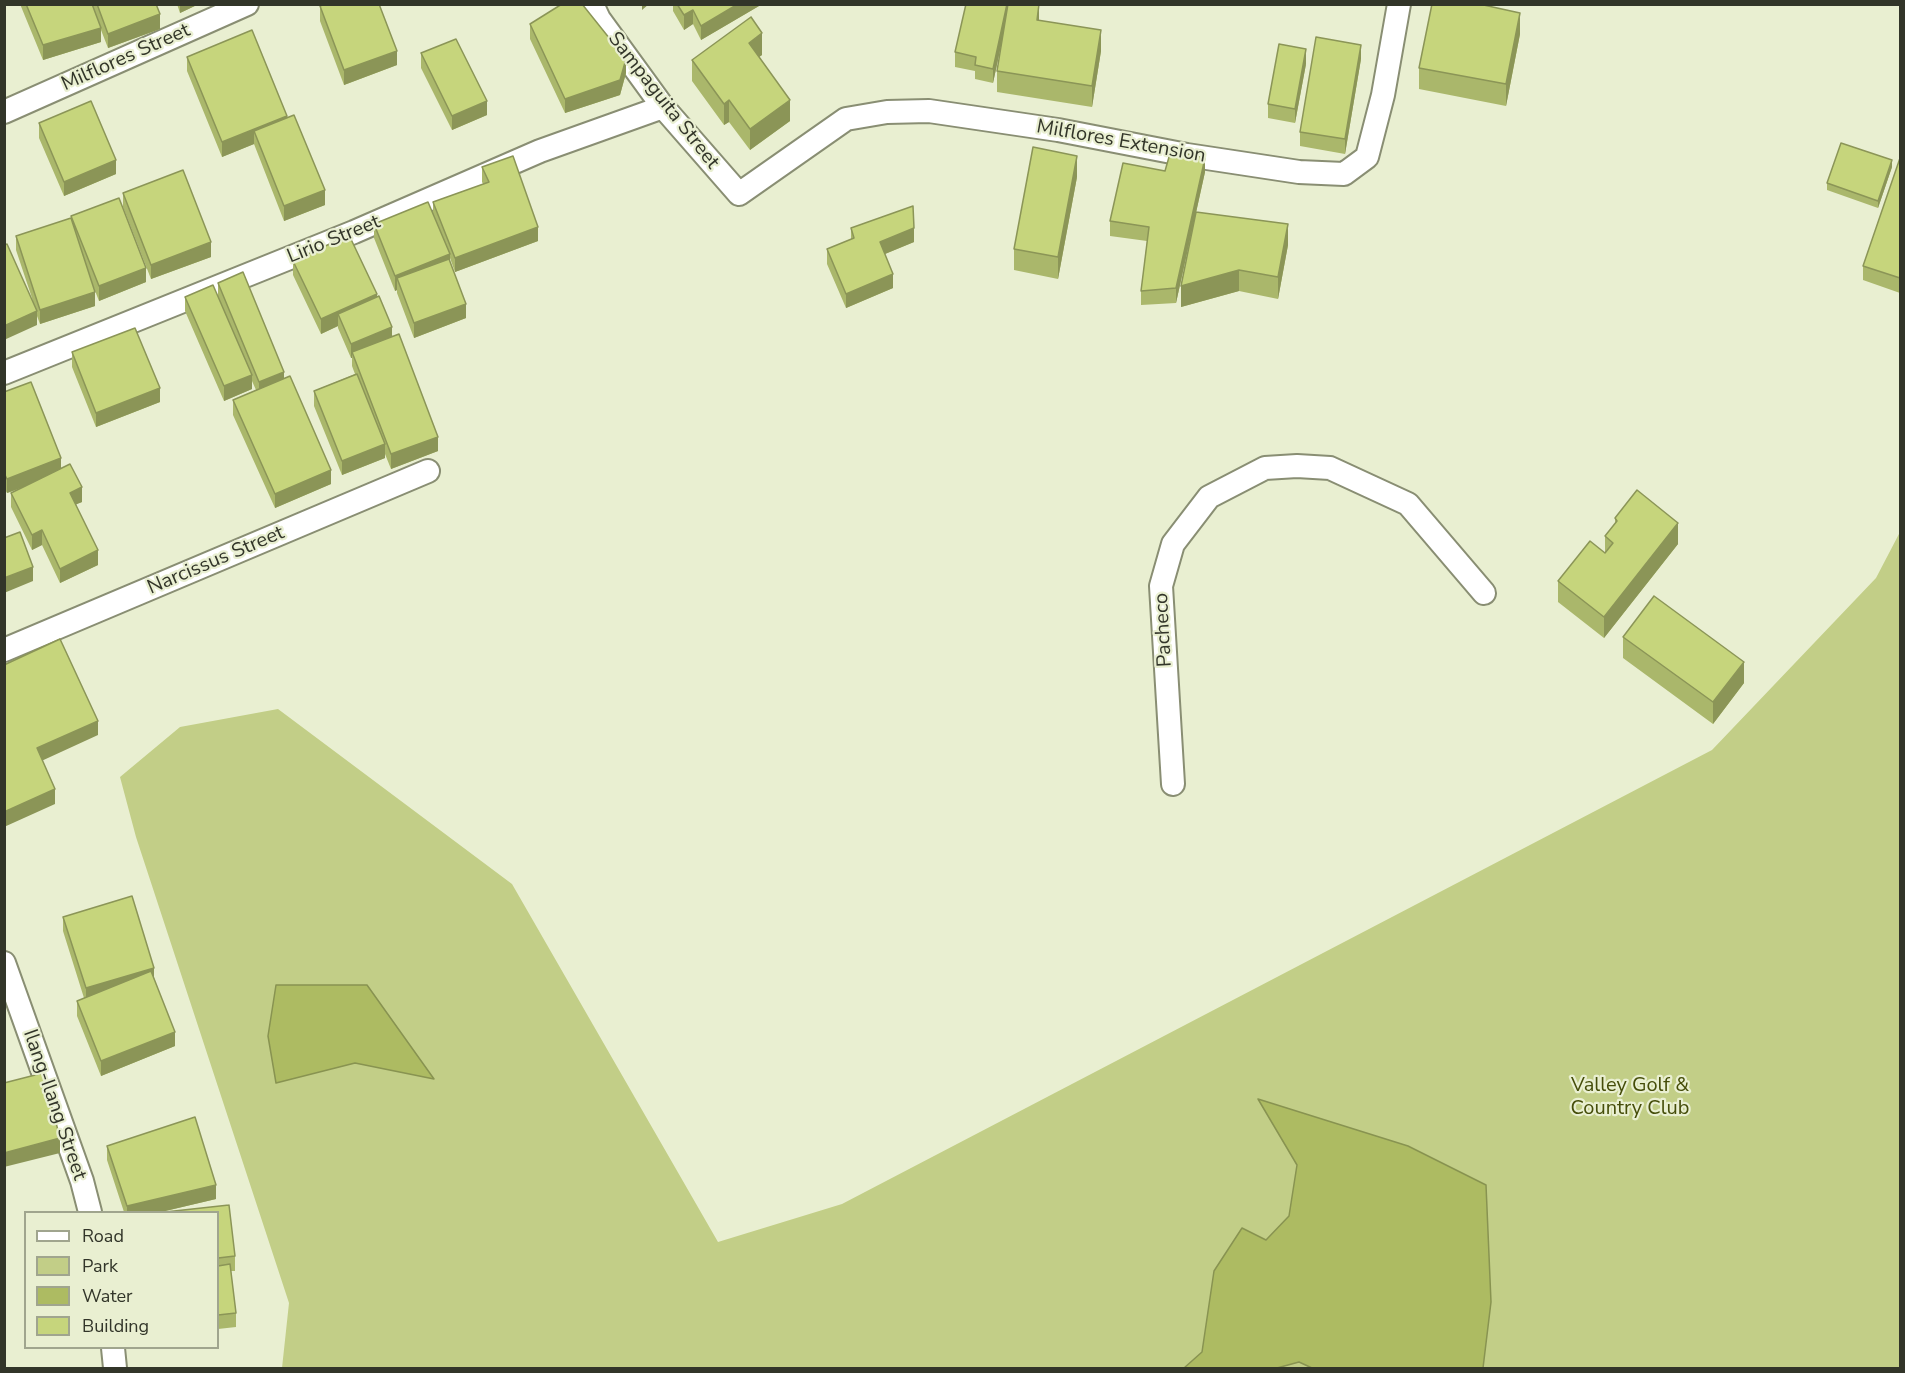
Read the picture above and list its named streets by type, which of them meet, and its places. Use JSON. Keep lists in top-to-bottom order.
{
  "streets": {
    "street": [
      "Milflores Street",
      "Sampaguita Street",
      "Milflores Extension",
      "Lirio Street",
      "Narcissus Street",
      "Pacheco",
      "Ilang-Ilang Street"
    ]
  },
  "crossings": [
    ["Sampaguita Street", "Milflores Extension"],
    ["Sampaguita Street", "Lirio Street"]
  ],
  "parks": ["Valley Golf & Country Club"],
  "legend": [
    "Road",
    "Park",
    "Water",
    "Building"
  ]
}
